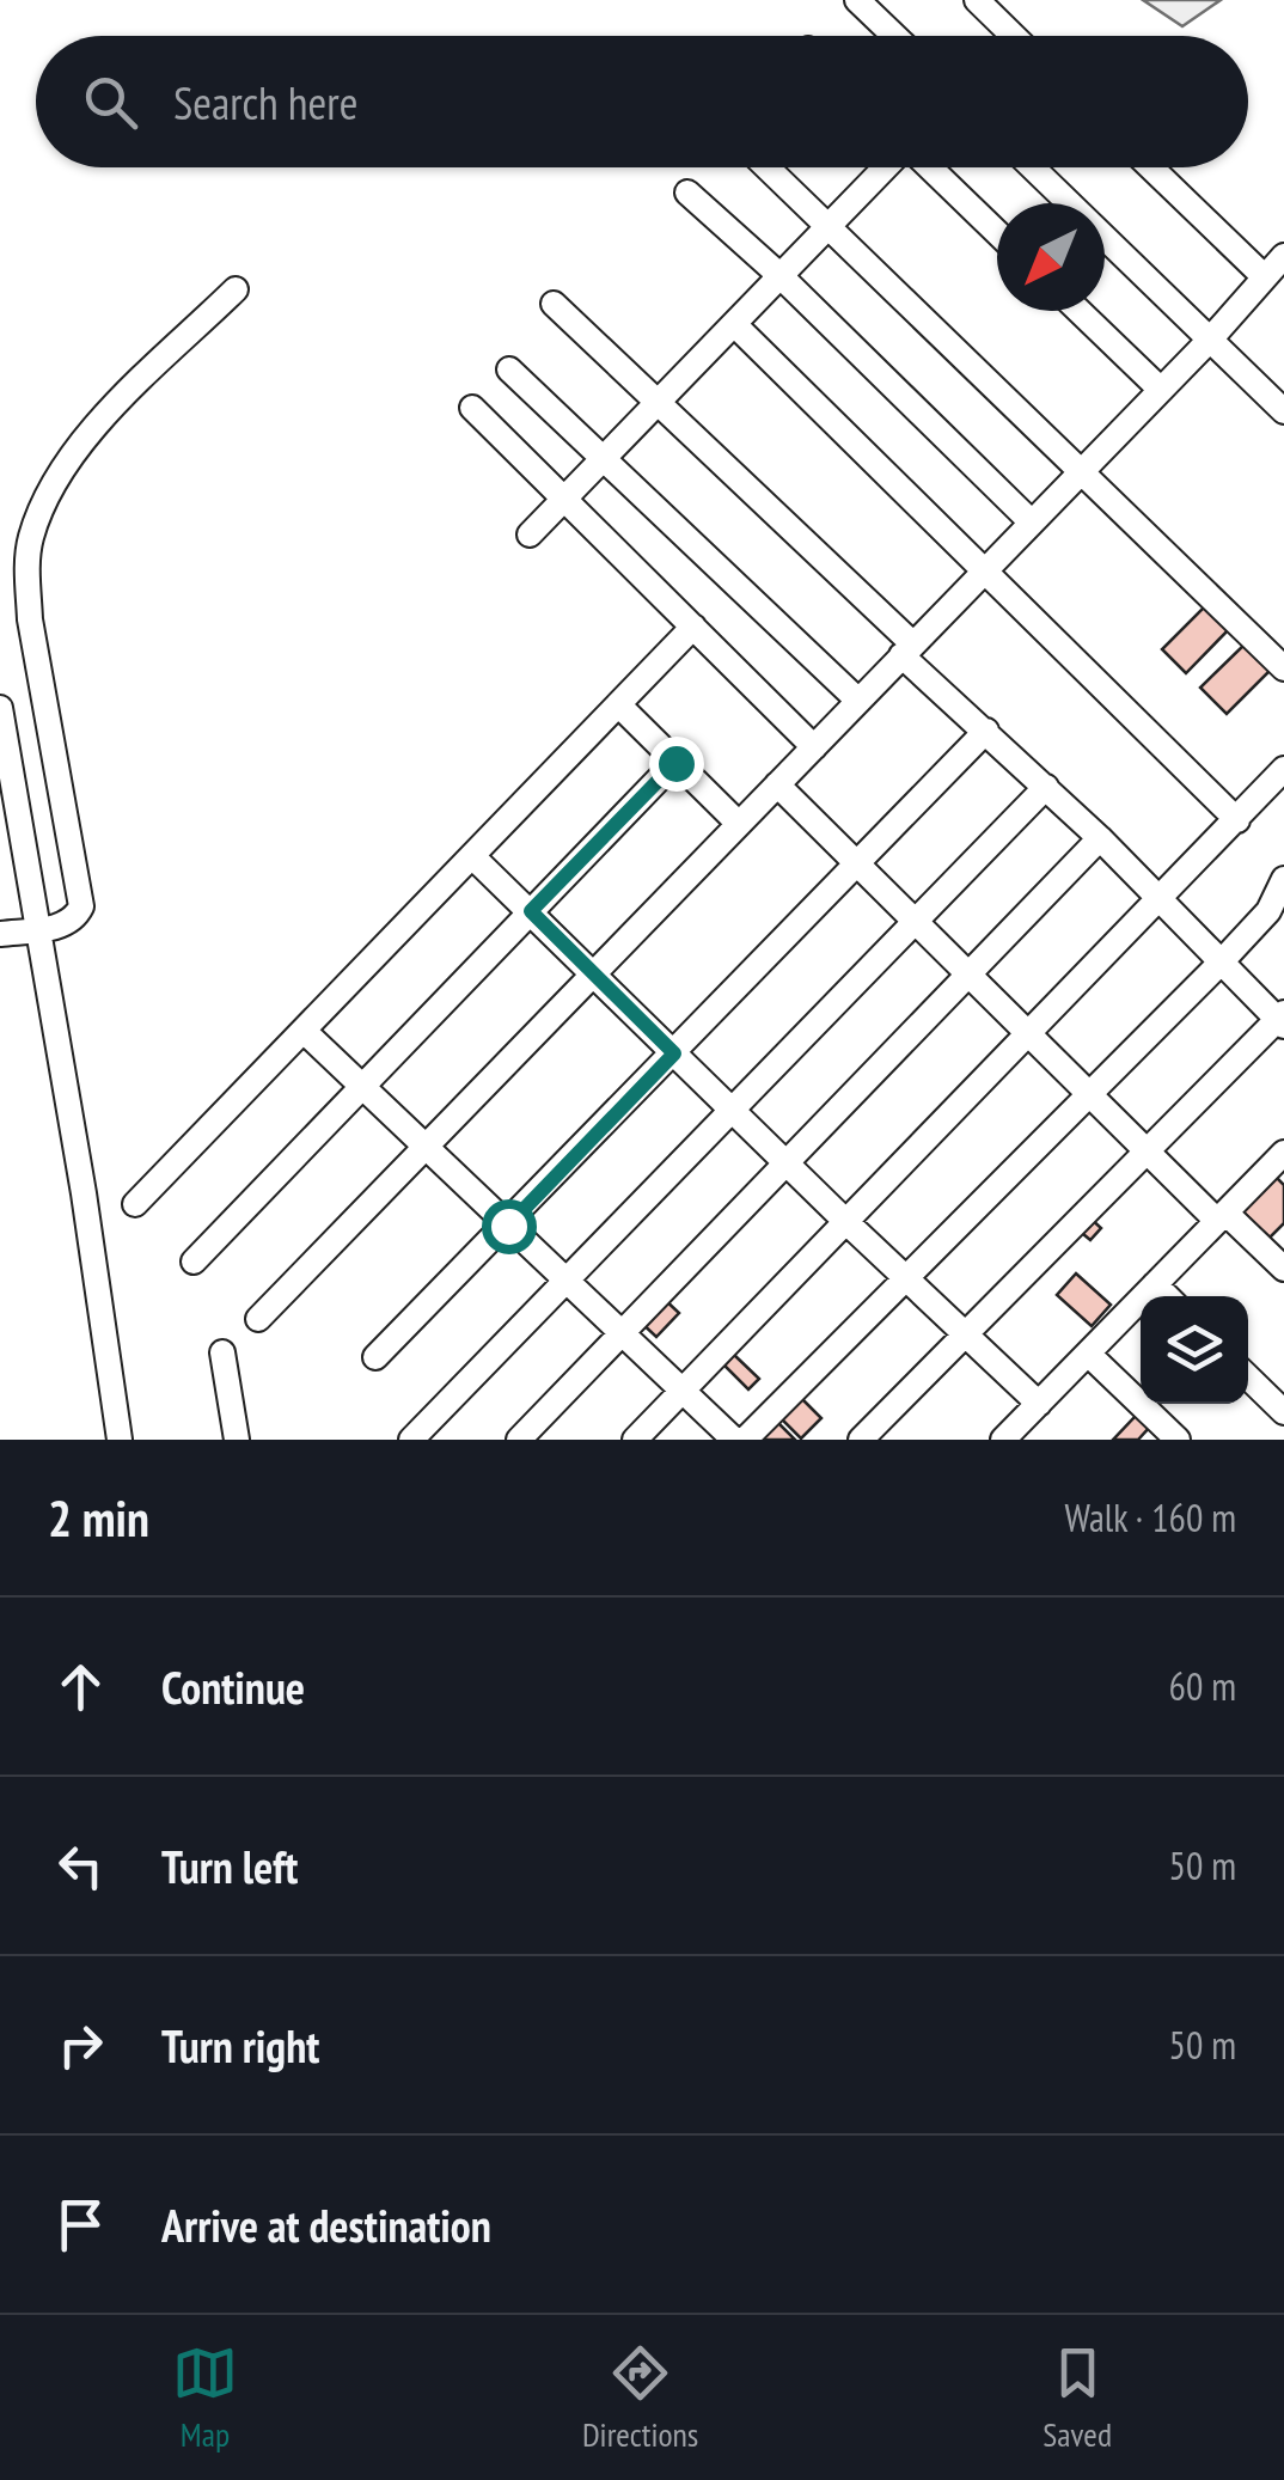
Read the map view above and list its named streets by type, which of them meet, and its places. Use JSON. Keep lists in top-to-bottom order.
{
  "north": "bottom left",
  "page": {
    "search": "Search here",
    "heading": ["2 min", "Walk · 160 m"],
    "list": [
      ["Continue", "60 m"],
      ["Turn left", "50 m"],
      ["Turn right", "50 m"],
      "Arrive at destination"
    ],
    "nav": ["Map", "Directions", "Saved"]
  }
}
